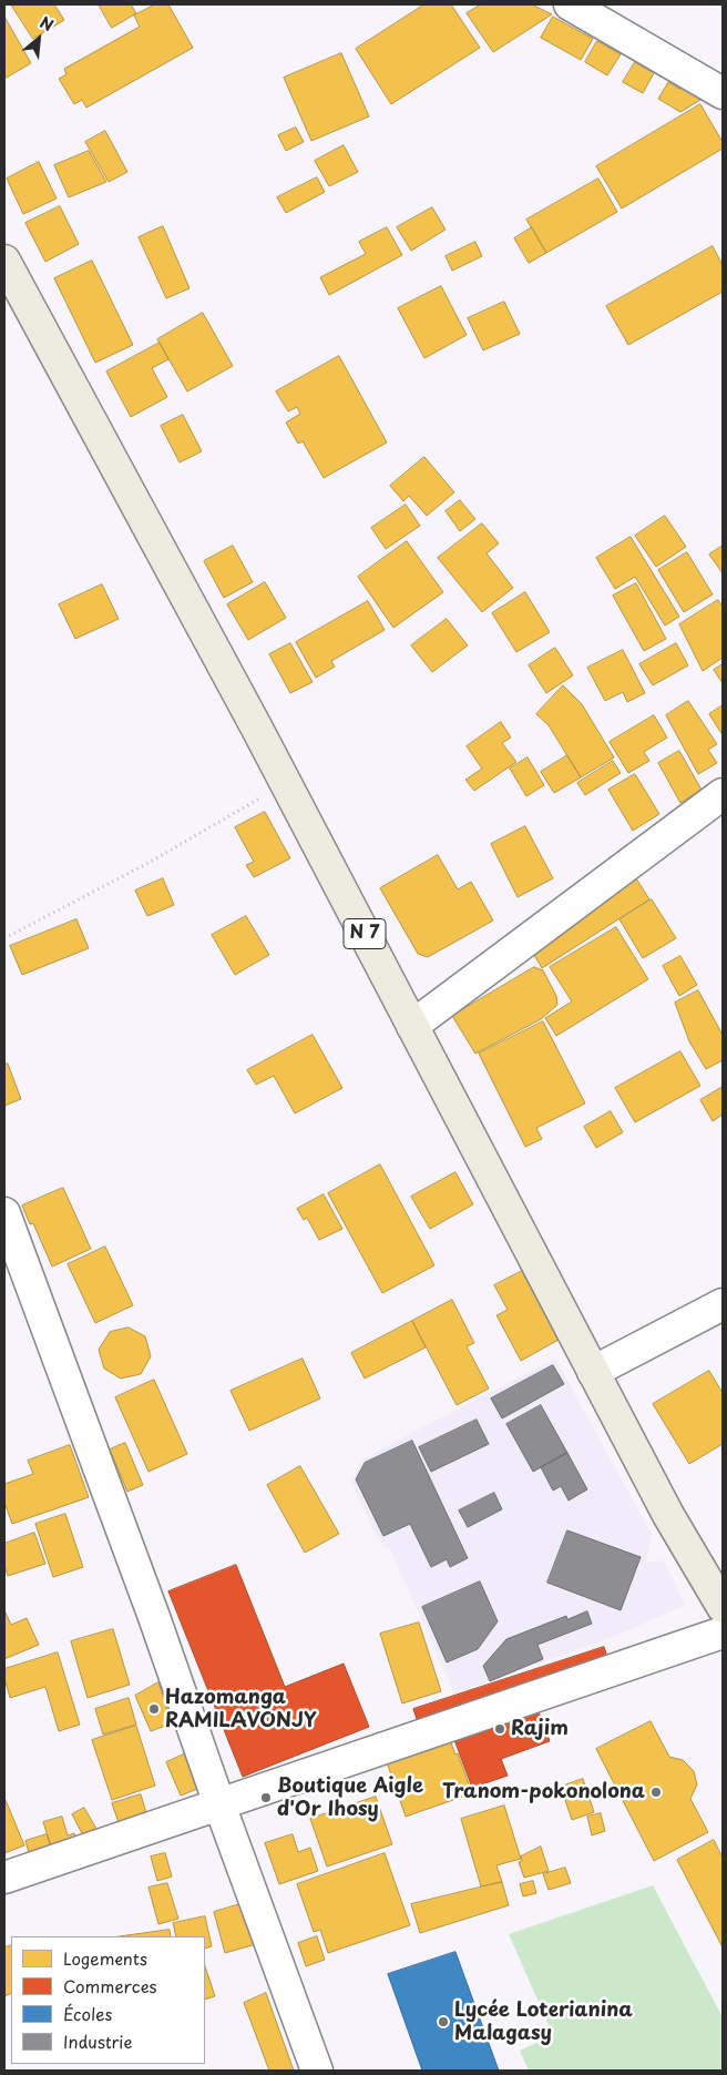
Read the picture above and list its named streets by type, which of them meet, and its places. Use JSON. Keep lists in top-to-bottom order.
{
  "streets": {
    "main road": ["N 7"]
  },
  "places": [
    "Hazomanga RAMILAVONJY",
    "Rajim",
    "Tranom-pokonolona",
    "Boutique Aigle d'Or Ihosy",
    "Lycée Loterianina Malagasy"
  ],
  "legend": [
    "Logements",
    "Commerces",
    "Écoles",
    "Industrie"
  ],
  "north": "top right"
}
